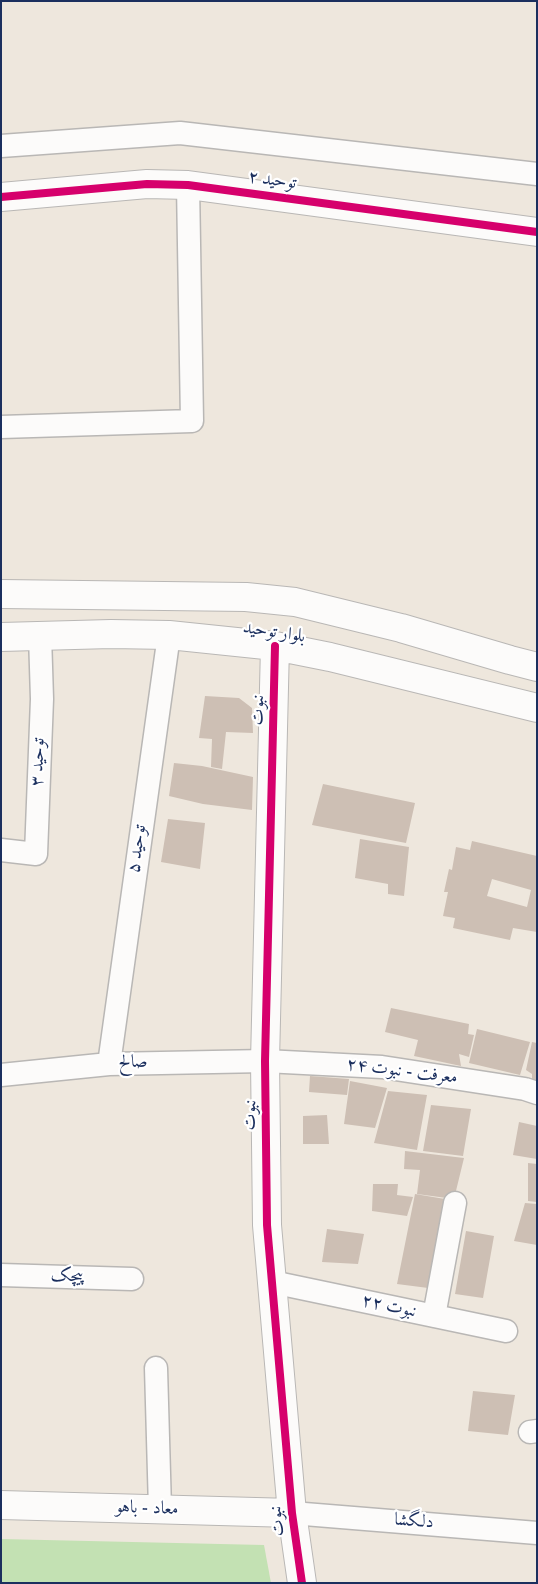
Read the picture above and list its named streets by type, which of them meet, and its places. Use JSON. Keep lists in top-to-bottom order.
{
  "streets": {
    "street": [
      "توحید ۲",
      "بلوار توحید",
      "نبوت",
      "توحید ۳",
      "توحید ۵",
      "صالح",
      "معرفت - نبوت ۲۴",
      "پیچک",
      "نبوت ۲۲",
      "معاد - باهو",
      "دلگشا"
    ]
  },
  "crossings": [
    ["بلوار توحید", "نبوت"],
    ["بلوار توحید", "توحید ۳"],
    ["بلوار توحید", "توحید ۵"],
    ["نبوت", "صالح"],
    ["نبوت", "معرفت - نبوت ۲۴"],
    ["نبوت", "نبوت ۲۲"],
    ["نبوت", "معاد - باهو"],
    ["نبوت", "دلگشا"],
    ["توحید ۵", "صالح"],
    ["صالح", "معرفت - نبوت ۲۴"],
    ["معاد - باهو", "دلگشا"]
  ]
}
